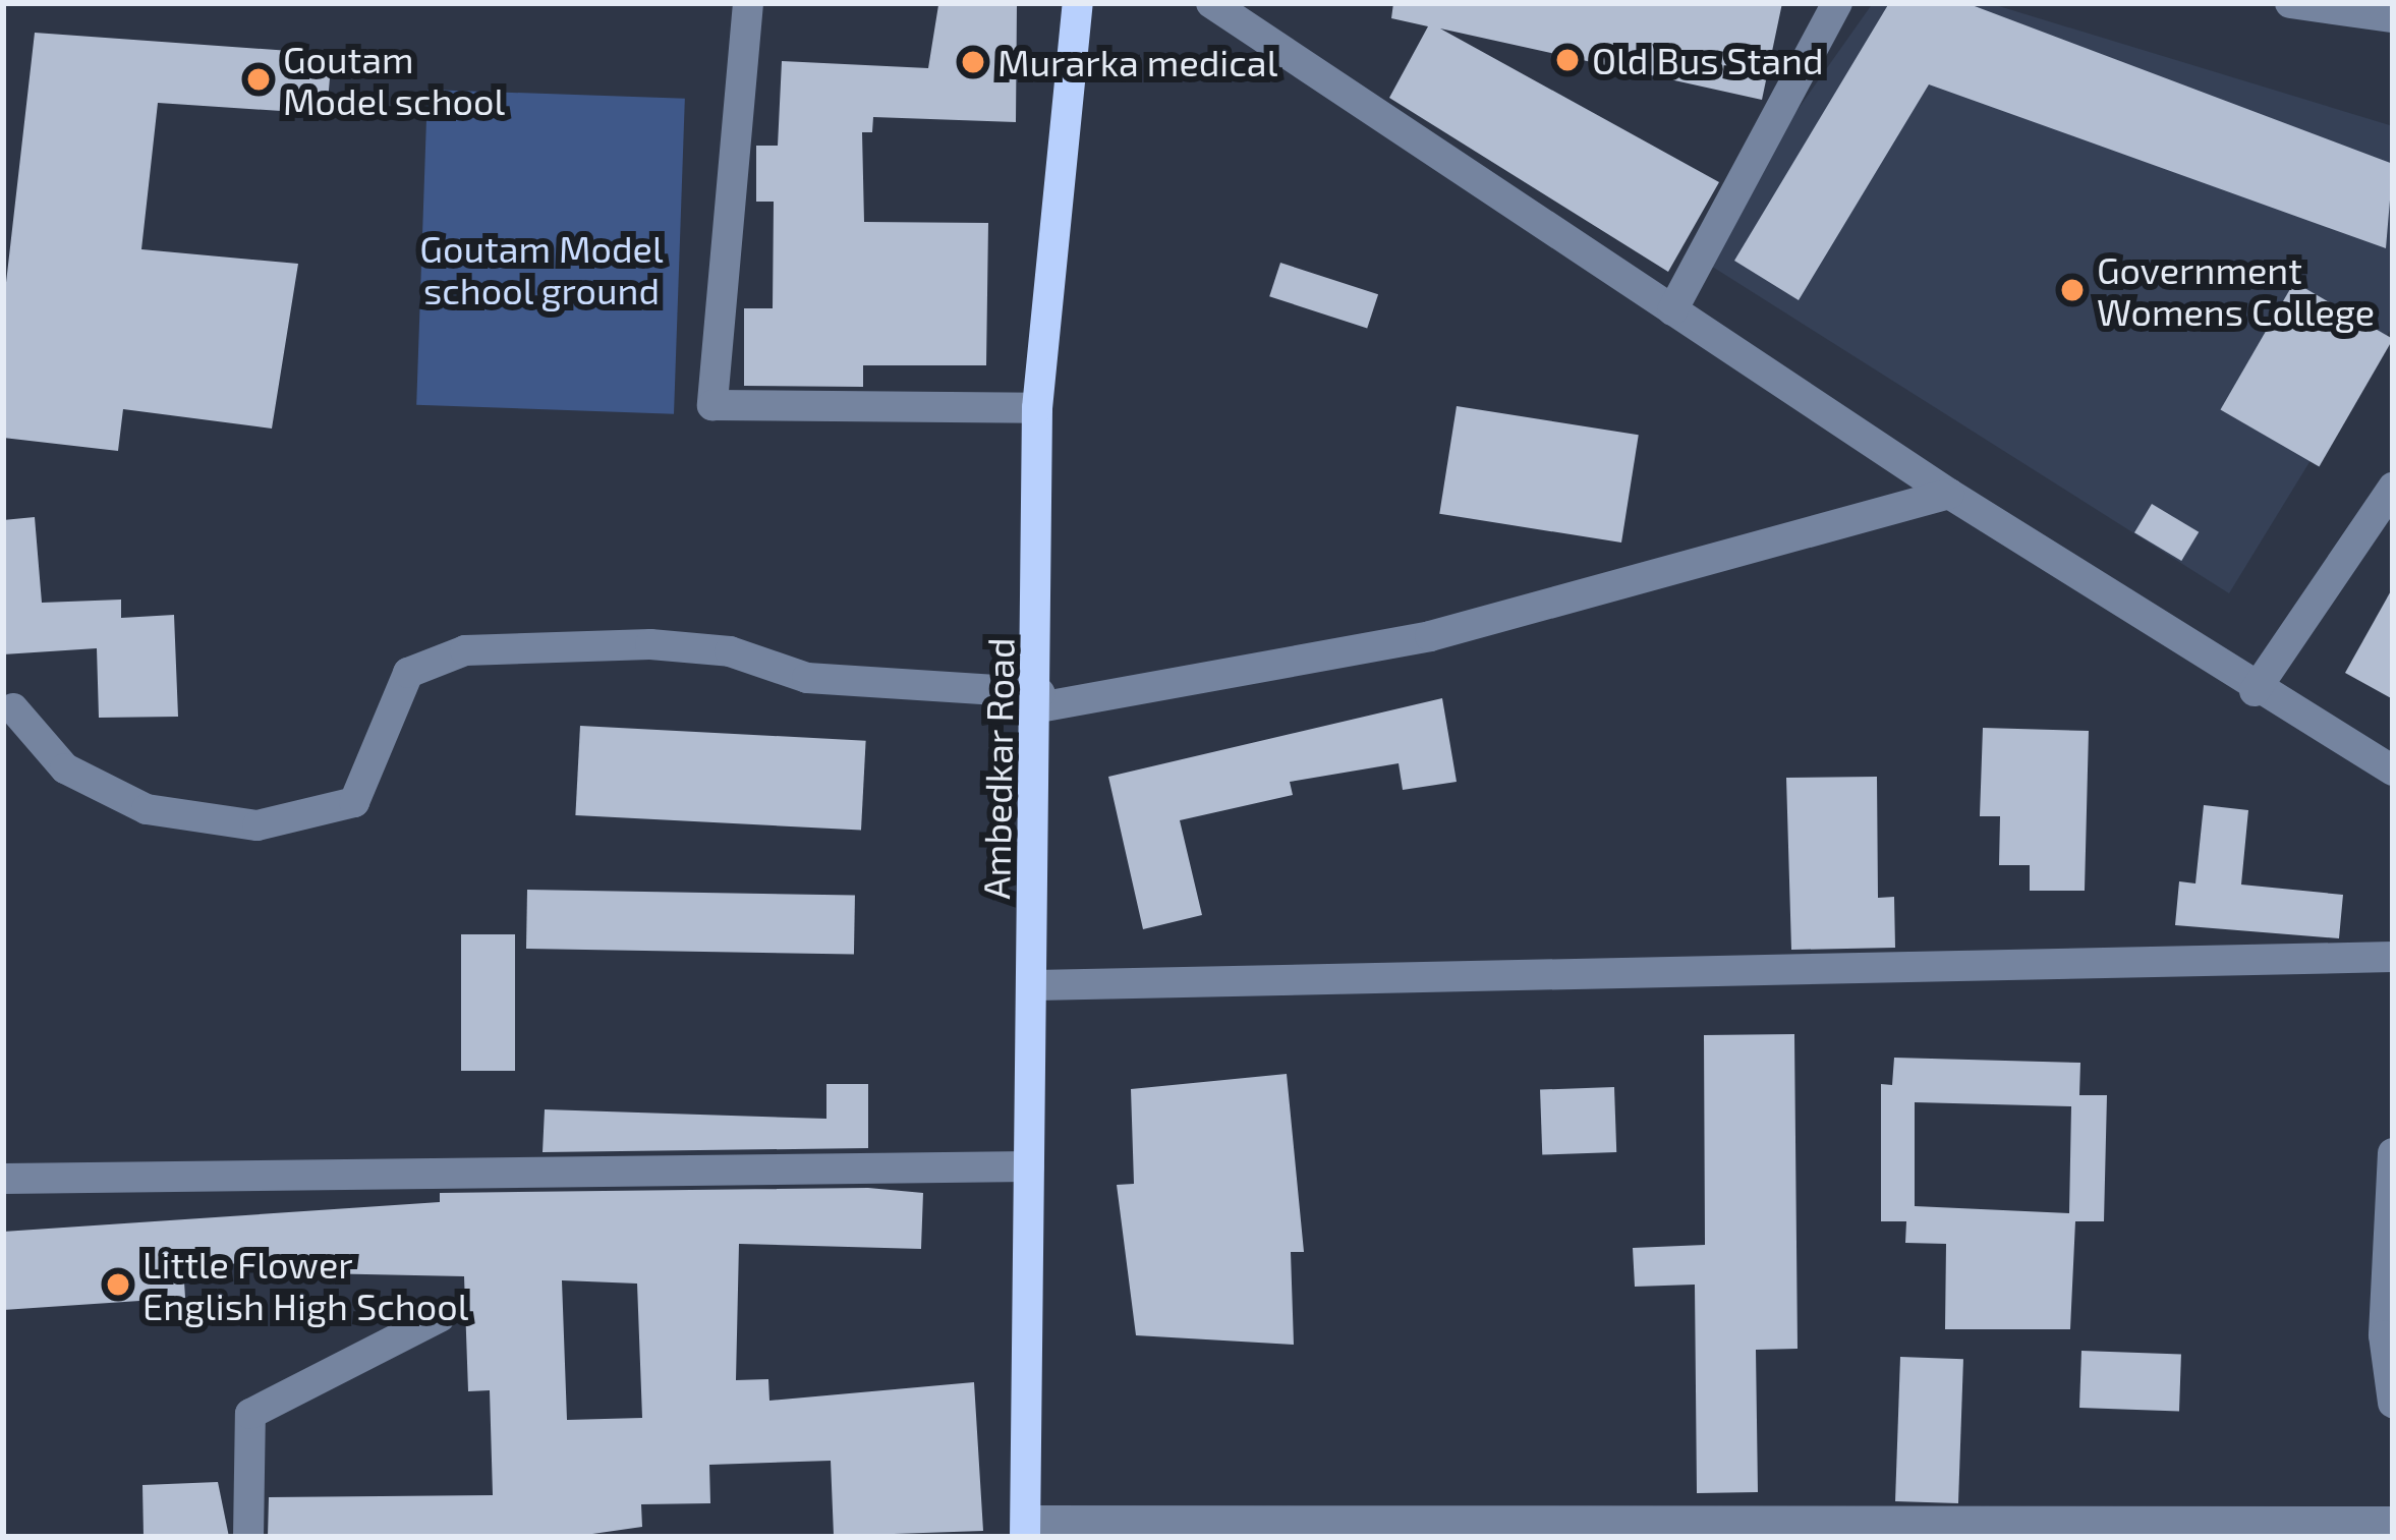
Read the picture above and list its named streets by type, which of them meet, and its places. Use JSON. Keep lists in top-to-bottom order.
{
  "streets": {
    "main road": ["Ambedkar Road"]
  },
  "parks": ["Goutam Model school ground"],
  "places": [
    "Old Bus Stand",
    "Murarka medical",
    "Goutam Model school",
    "Government Womens College",
    "Little Flower English High School"
  ]
}
